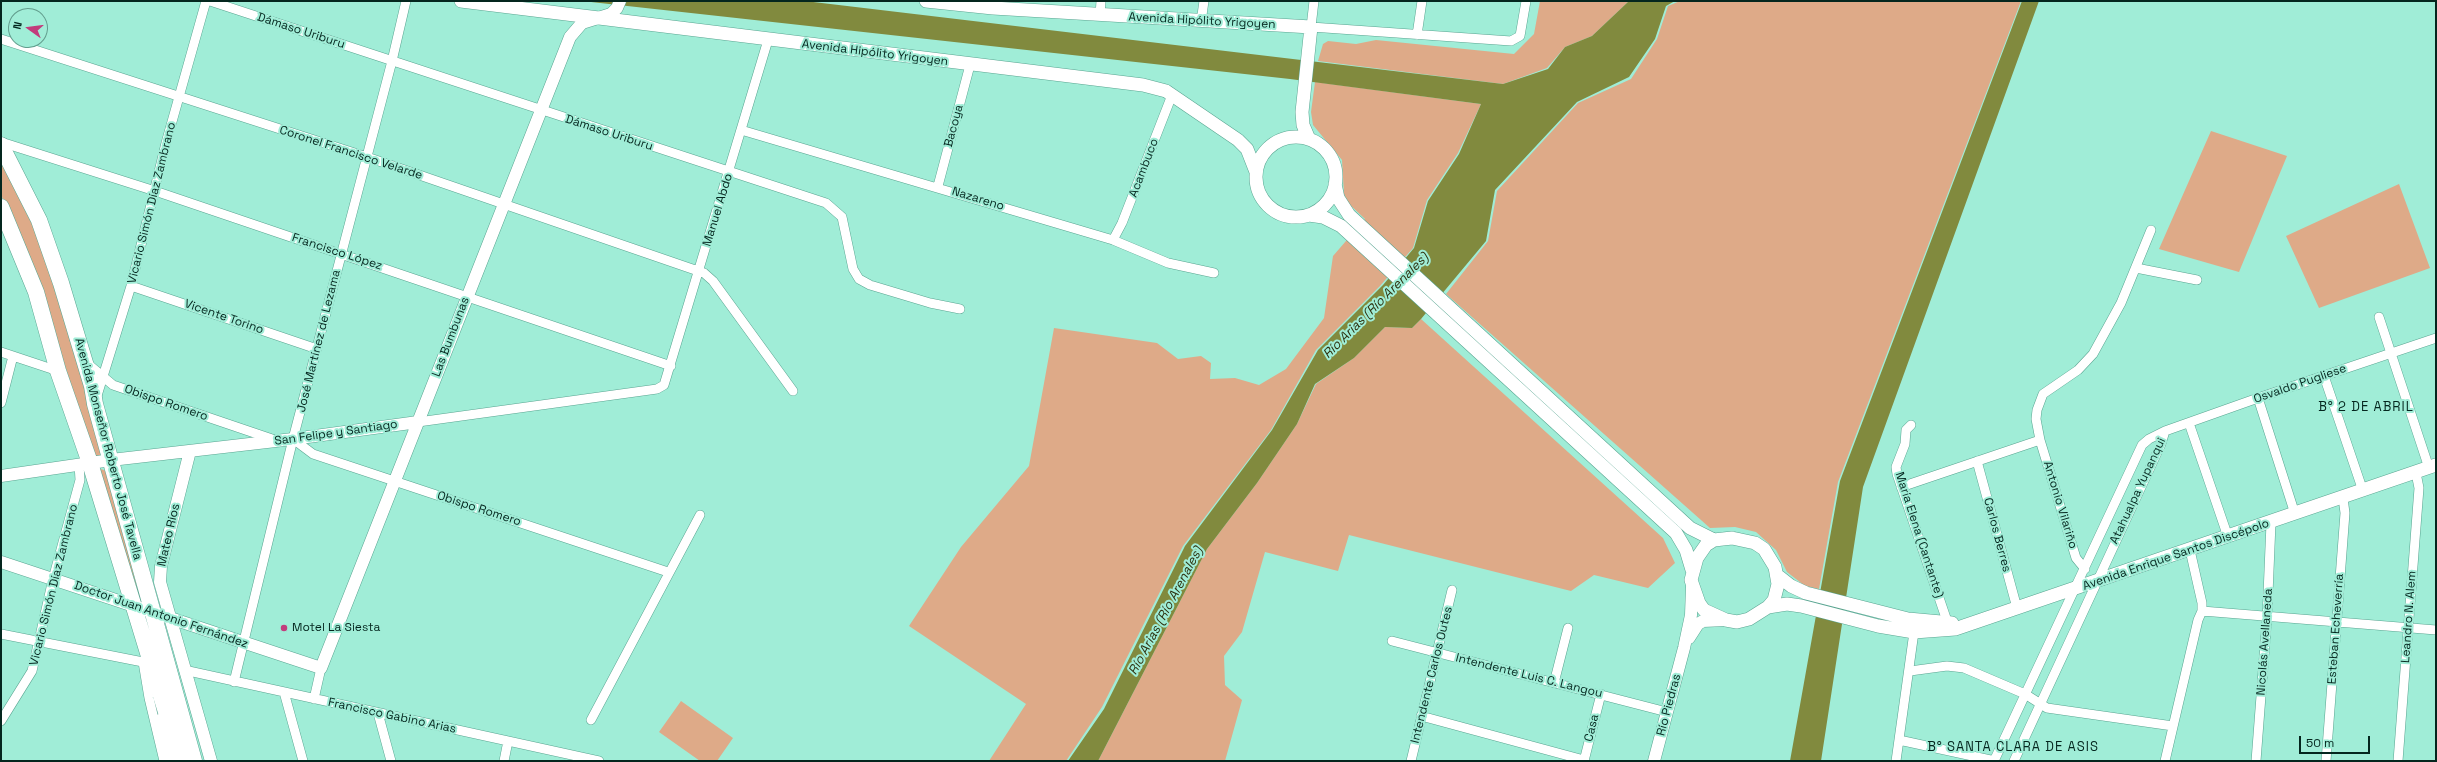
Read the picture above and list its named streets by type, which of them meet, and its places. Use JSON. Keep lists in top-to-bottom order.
{
  "streets": {
    "highway": ["Avenida Monseñor Roberto José Tavella"],
    "main road": ["Avenida Hipólito Yrigoyen", "Avenida Enrique Santos Discépolo"],
    "street": [
      "Dámaso Uriburu",
      "Bacoya",
      "Coronel Francisco Velarde",
      "Acambuco",
      "Nazareno",
      "Vicario Simón Díaz Zambrano",
      "Manuel Abdo",
      "Francisco López",
      "Vicente Torino",
      "Las Bumbunas",
      "José Martínez de Lezama",
      "Osvaldo Pugliese",
      "Obispo Romero",
      "San Felipe y Santiago",
      "Atahualpa Yupanqui",
      "Antonio Vilariño",
      "Mateo Ríos",
      "María Elena (Cantante)",
      "Carlos Berres",
      "Doctor Juan Antonio Fernández",
      "Leandro N. Alem",
      "Esteban Echeverría",
      "Nicolás Avellaneda",
      "Intendente Carlos Outes",
      "Intendente Luis C. Langou",
      "Río Piedras",
      "Francisco Gabino Arias",
      "Casa"
    ]
  },
  "crossings": [
    ["Avenida Hipólito Yrigoyen", "Bacoya"],
    ["Avenida Hipólito Yrigoyen", "Acambuco"],
    ["Avenida Hipólito Yrigoyen", "Manuel Abdo"],
    ["Avenida Hipólito Yrigoyen", "Las Bumbunas"],
    ["Dámaso Uriburu", "Manuel Abdo"],
    ["Dámaso Uriburu", "Las Bumbunas"],
    ["Dámaso Uriburu", "José Martínez de Lezama"],
    ["Bacoya", "Nazareno"],
    ["Coronel Francisco Velarde", "Vicario Simón Díaz Zambrano"],
    ["Coronel Francisco Velarde", "Manuel Abdo"],
    ["Coronel Francisco Velarde", "Las Bumbunas"],
    ["Coronel Francisco Velarde", "José Martínez de Lezama"],
    ["Acambuco", "Nazareno"],
    ["Nazareno", "Manuel Abdo"],
    ["Vicario Simón Díaz Zambrano", "Francisco López"],
    ["Vicario Simón Díaz Zambrano", "Vicente Torino"],
    ["Vicario Simón Díaz Zambrano", "Obispo Romero"],
    ["Vicario Simón Díaz Zambrano", "San Felipe y Santiago"],
    ["Vicario Simón Díaz Zambrano", "Avenida Monseñor Roberto José Tavella"],
    ["Vicario Simón Díaz Zambrano", "Doctor Juan Antonio Fernández"],
    ["Manuel Abdo", "Francisco López"],
    ["Manuel Abdo", "San Felipe y Santiago"],
    ["Francisco López", "Las Bumbunas"],
    ["Francisco López", "José Martínez de Lezama"],
    ["Francisco López", "Avenida Monseñor Roberto José Tavella"],
    ["Vicente Torino", "José Martínez de Lezama"],
    ["Las Bumbunas", "Obispo Romero"],
    ["Las Bumbunas", "San Felipe y Santiago"],
    ["Las Bumbunas", "Doctor Juan Antonio Fernández"],
    ["Las Bumbunas", "Francisco Gabino Arias"],
    ["José Martínez de Lezama", "Obispo Romero"],
    ["José Martínez de Lezama", "San Felipe y Santiago"],
    ["José Martínez de Lezama", "Doctor Juan Antonio Fernández"],
    ["José Martínez de Lezama", "Francisco Gabino Arias"],
    ["Osvaldo Pugliese", "Atahualpa Yupanqui"],
    ["Obispo Romero", "San Felipe y Santiago"],
    ["Obispo Romero", "Avenida Monseñor Roberto José Tavella"],
    ["San Felipe y Santiago", "Avenida Monseñor Roberto José Tavella"],
    ["San Felipe y Santiago", "Mateo Ríos"],
    ["Avenida Monseñor Roberto José Tavella", "Doctor Juan Antonio Fernández"],
    ["Atahualpa Yupanqui", "Antonio Vilariño"],
    ["Atahualpa Yupanqui", "Avenida Enrique Santos Discépolo"],
    ["Mateo Ríos", "Doctor Juan Antonio Fernández"],
    ["Mateo Ríos", "Francisco Gabino Arias"],
    ["Carlos Berres", "Avenida Enrique Santos Discépolo"],
    ["Avenida Enrique Santos Discépolo", "Leandro N. Alem"],
    ["Avenida Enrique Santos Discépolo", "Esteban Echeverría"],
    ["Avenida Enrique Santos Discépolo", "Nicolás Avellaneda"],
    ["Intendente Carlos Outes", "Intendente Luis C. Langou"],
    ["Intendente Luis C. Langou", "Río Piedras"],
    ["Intendente Luis C. Langou", "Casa"]
  ],
  "districts": ["B° 2 DE ABRIL", "B° SANTA CLARA DE ASIS"],
  "water": ["Río Arias (Río Arenales)"],
  "places": ["Motel La Siesta"],
  "scale_bar": "50 m",
  "north": "left"
}
